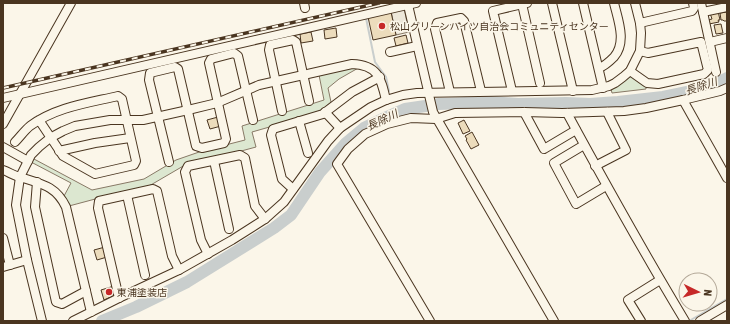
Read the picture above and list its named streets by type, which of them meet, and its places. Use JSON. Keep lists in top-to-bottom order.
{
  "water": ["長除川"],
  "places": ["松山グリーンハイツ自治会コミュニティセンター", "東浦塗装店"],
  "north": "right"
}
